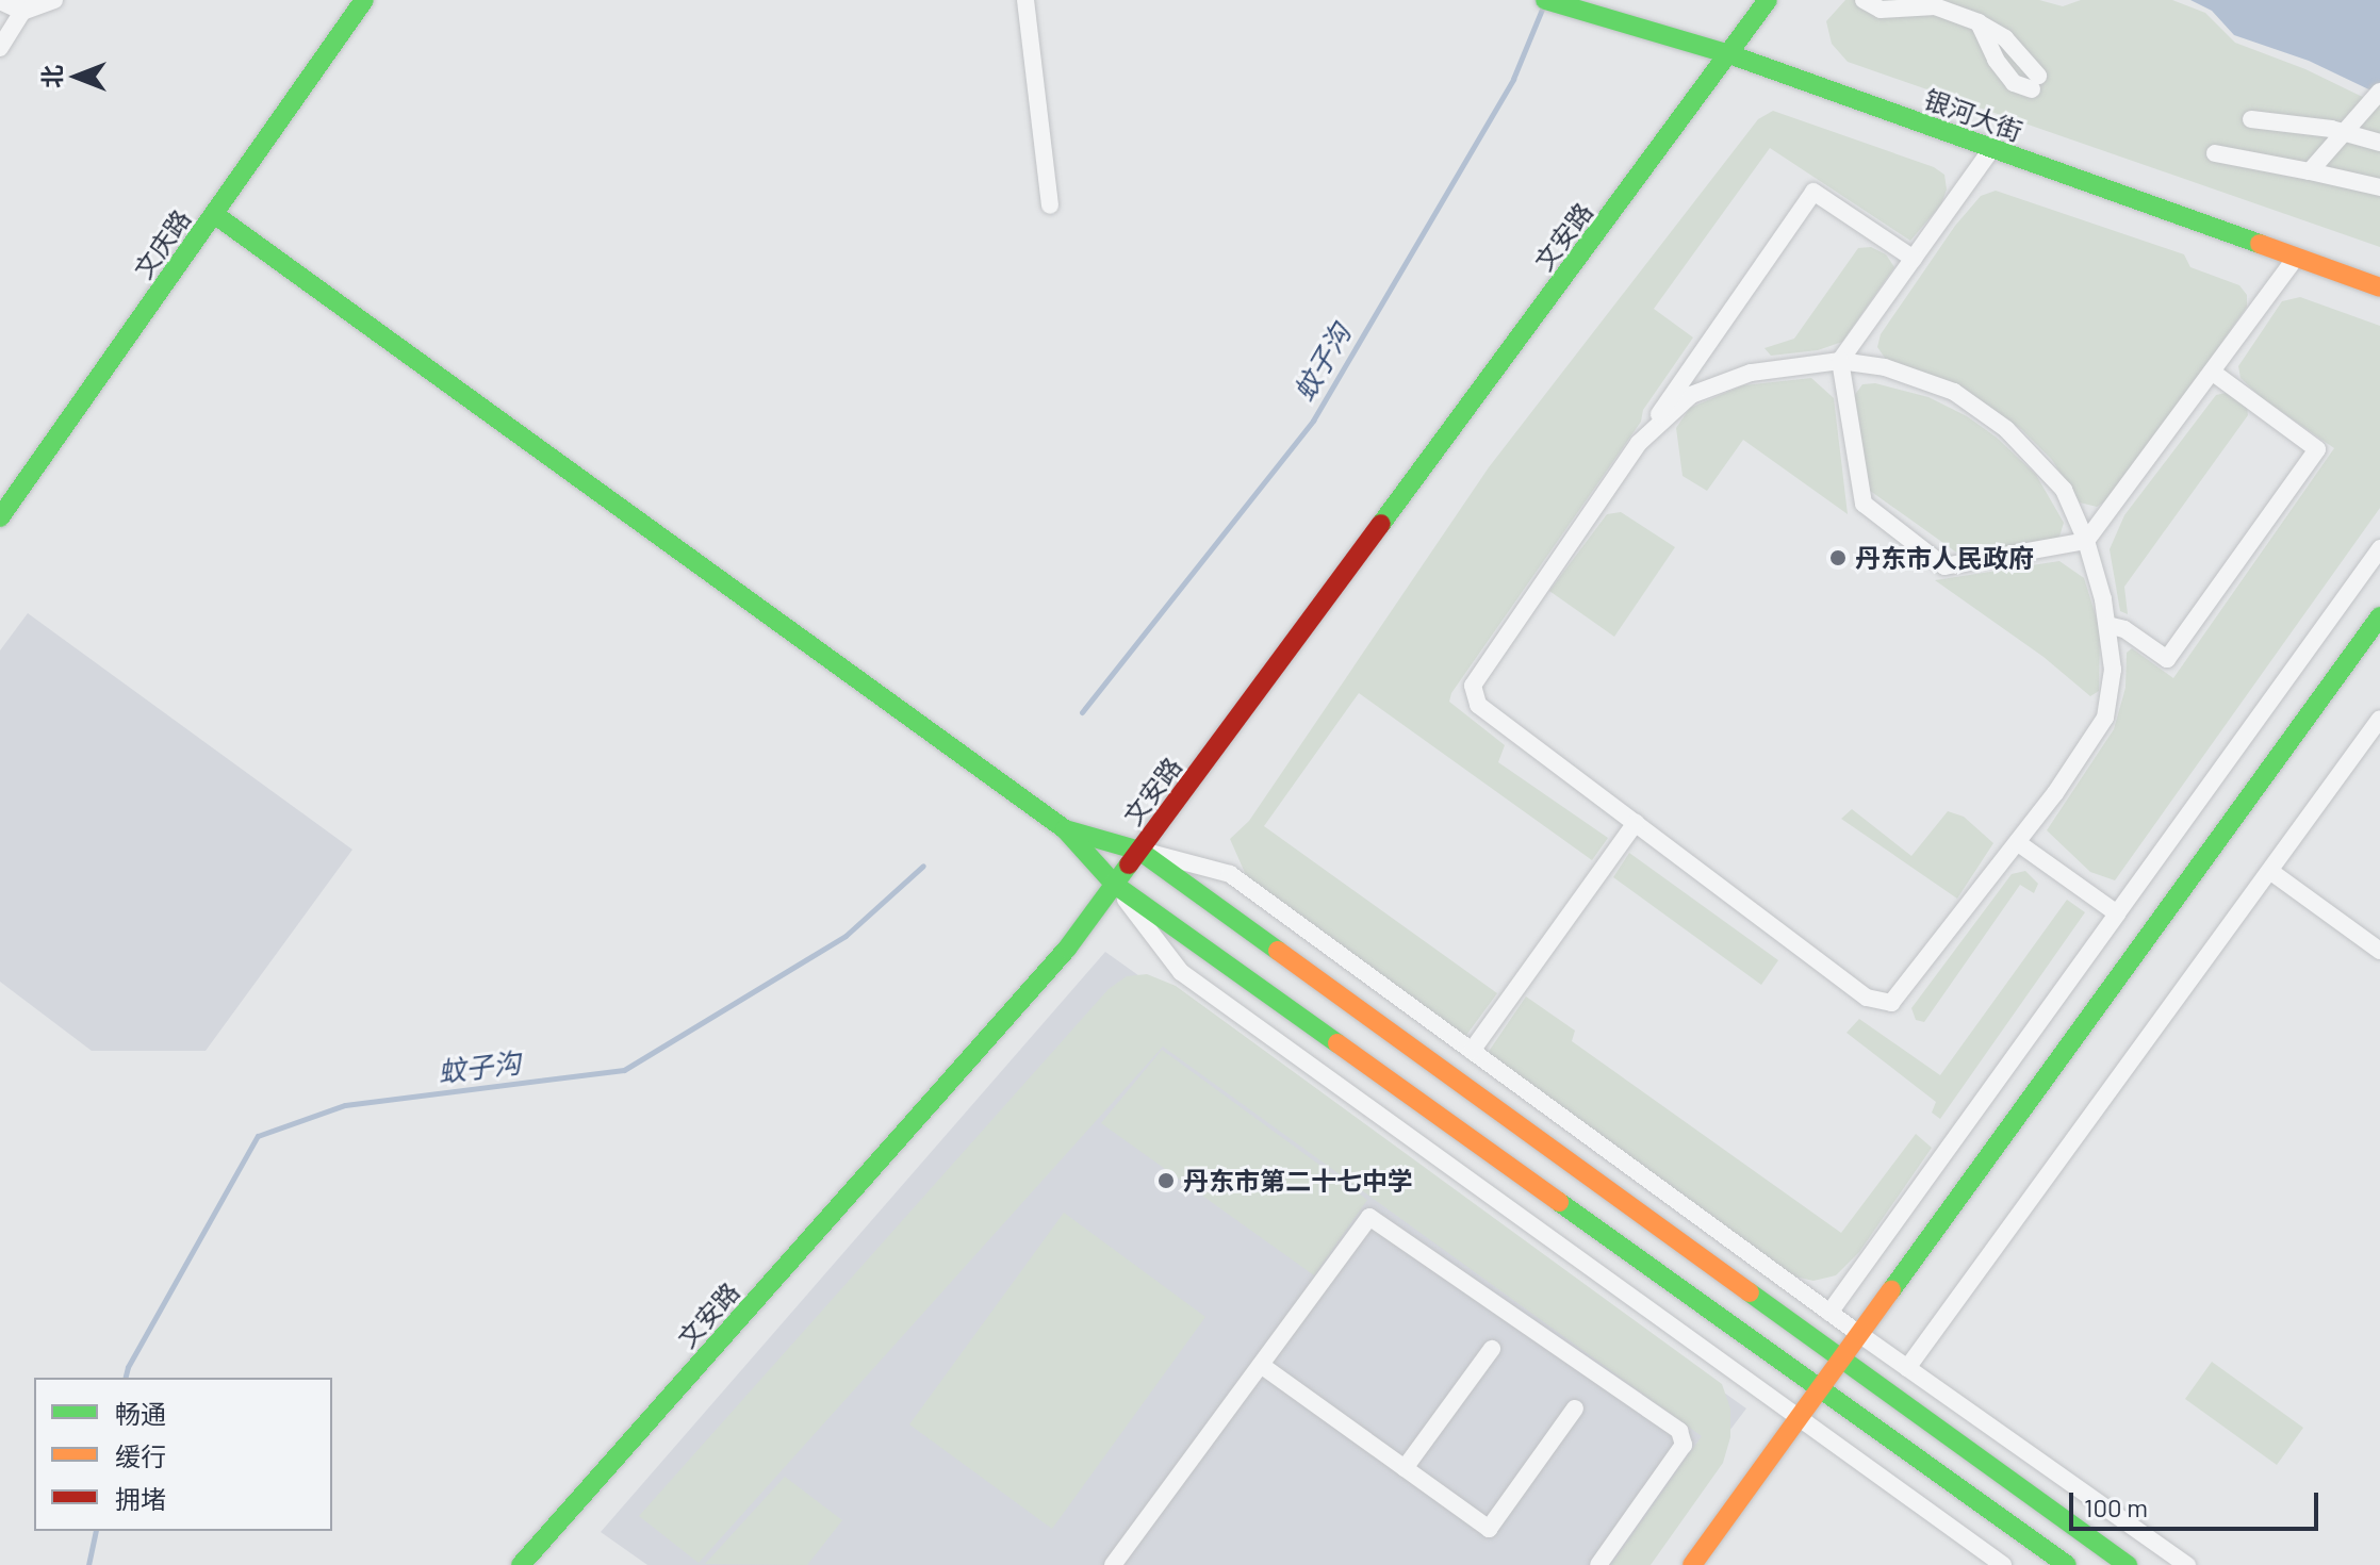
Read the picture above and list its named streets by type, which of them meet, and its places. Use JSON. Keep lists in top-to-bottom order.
{
  "streets": {
    "main road": ["银河大街", "文安路", "文庆路"]
  },
  "crossings": [
    ["银河大街", "文安路"]
  ],
  "water": ["蚊子沟"],
  "places": ["丹东市人民政府", "丹东市第二十七中学"],
  "legend": ["畅通", "缓行", "拥堵"],
  "scale_bar": "100 m",
  "north": "left"
}
